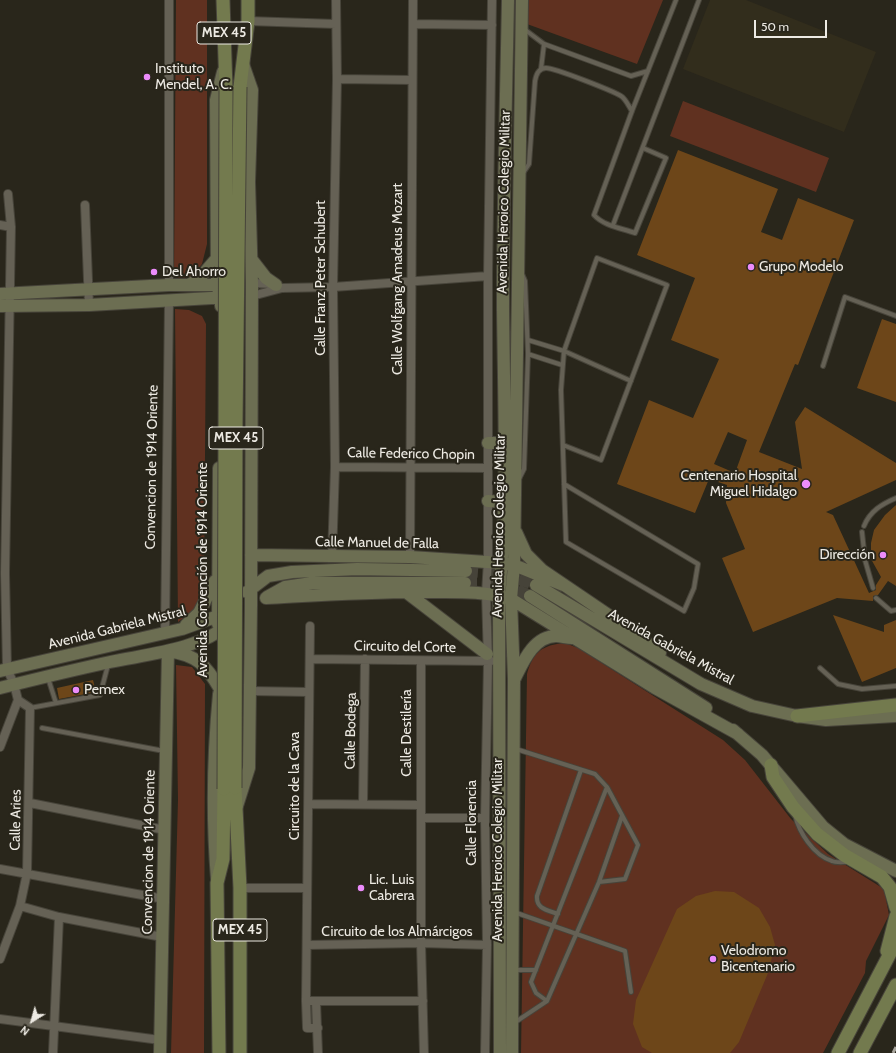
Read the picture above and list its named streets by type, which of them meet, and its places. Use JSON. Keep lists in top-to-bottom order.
{
  "streets": {
    "main road": ["MEX 45", "Avenida Convención de 1914 Oriente"],
    "street": [
      "Avenida Heroico Colegio Militar",
      "Calle Franz Peter Schubert",
      "Calle Wolfgang Amadeus Mozart",
      "Calle Federico Chopin",
      "Convencion de 1914 Oriente",
      "Calle Manuel de Falla",
      "Avenida Gabriela Mistral",
      "Circuito del Corte",
      "Calle Bodega",
      "Calle Destilería",
      "Circuito de la Cava",
      "Calle Aries",
      "Calle Florencia",
      "Circuito de los Almárcigos"
    ]
  },
  "crossings": [
    ["Avenida Heroico Colegio Militar", "Calle Federico Chopin"],
    ["Avenida Heroico Colegio Militar", "Calle Manuel de Falla"],
    ["Avenida Heroico Colegio Militar", "Avenida Gabriela Mistral"],
    ["Avenida Heroico Colegio Militar", "Circuito del Corte"],
    ["Avenida Heroico Colegio Militar", "Calle Florencia"],
    ["Calle Franz Peter Schubert", "Calle Federico Chopin"],
    ["Calle Franz Peter Schubert", "Calle Manuel de Falla"],
    ["Calle Wolfgang Amadeus Mozart", "Calle Federico Chopin"],
    ["Calle Wolfgang Amadeus Mozart", "Calle Manuel de Falla"],
    ["Convencion de 1914 Oriente", "Avenida Gabriela Mistral"],
    ["Calle Manuel de Falla", "Avenida Convención de 1914 Oriente"],
    ["Avenida Convención de 1914 Oriente", "Avenida Gabriela Mistral"],
    ["Circuito del Corte", "Calle Bodega"],
    ["Circuito del Corte", "Calle Destilería"],
    ["Circuito del Corte", "Circuito de la Cava"],
    ["Circuito del Corte", "Calle Florencia"],
    ["Calle Destilería", "Circuito de los Almárcigos"],
    ["Circuito de la Cava", "Circuito de los Almárcigos"],
    ["Calle Florencia", "Circuito de los Almárcigos"]
  ],
  "places": [
    "Instituto Mendel, A. C.",
    "Grupo Modelo",
    "Del Ahorro",
    "Centenario Hospital Miguel Hidalgo",
    "Dirección",
    "Pemex",
    "Lic. Luis Cabrera",
    "Velodromo Bicentenario"
  ],
  "scale_bar": "50 m",
  "north": "bottom left"
}
